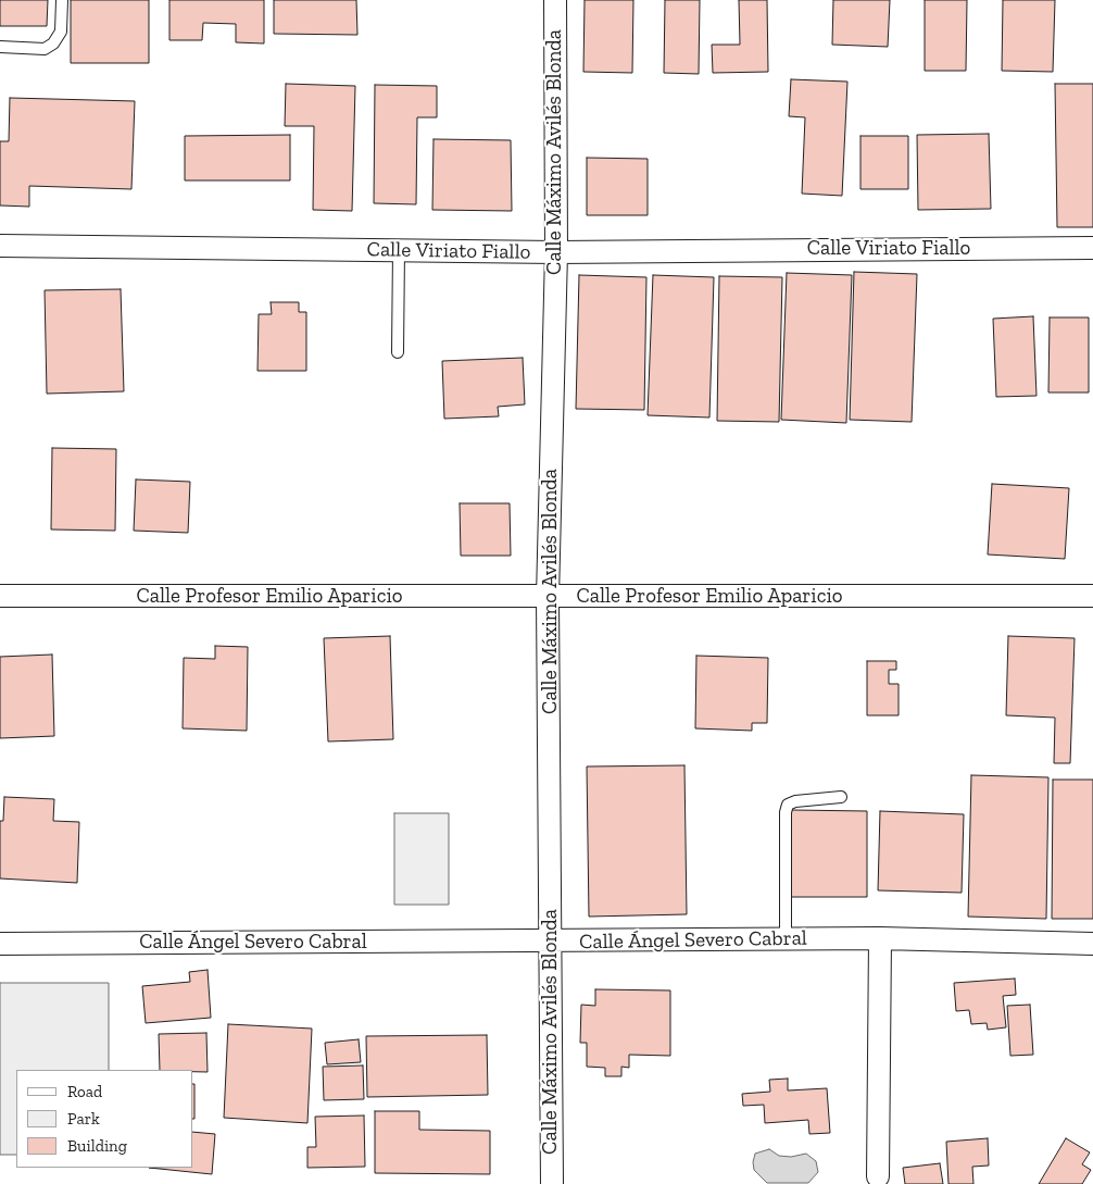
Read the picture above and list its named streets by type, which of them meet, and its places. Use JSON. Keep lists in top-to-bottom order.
{
  "streets": {
    "street": [
      "Calle Máximo Avilés Blonda",
      "Calle Viriato Fiallo",
      "Calle Profesor Emilio Aparicio",
      "Calle Ángel Severo Cabral"
    ]
  },
  "crossings": [
    ["Calle Máximo Avilés Blonda", "Calle Viriato Fiallo"],
    ["Calle Máximo Avilés Blonda", "Calle Profesor Emilio Aparicio"],
    ["Calle Máximo Avilés Blonda", "Calle Ángel Severo Cabral"]
  ],
  "legend": ["Road", "Park", "Building"]
}
